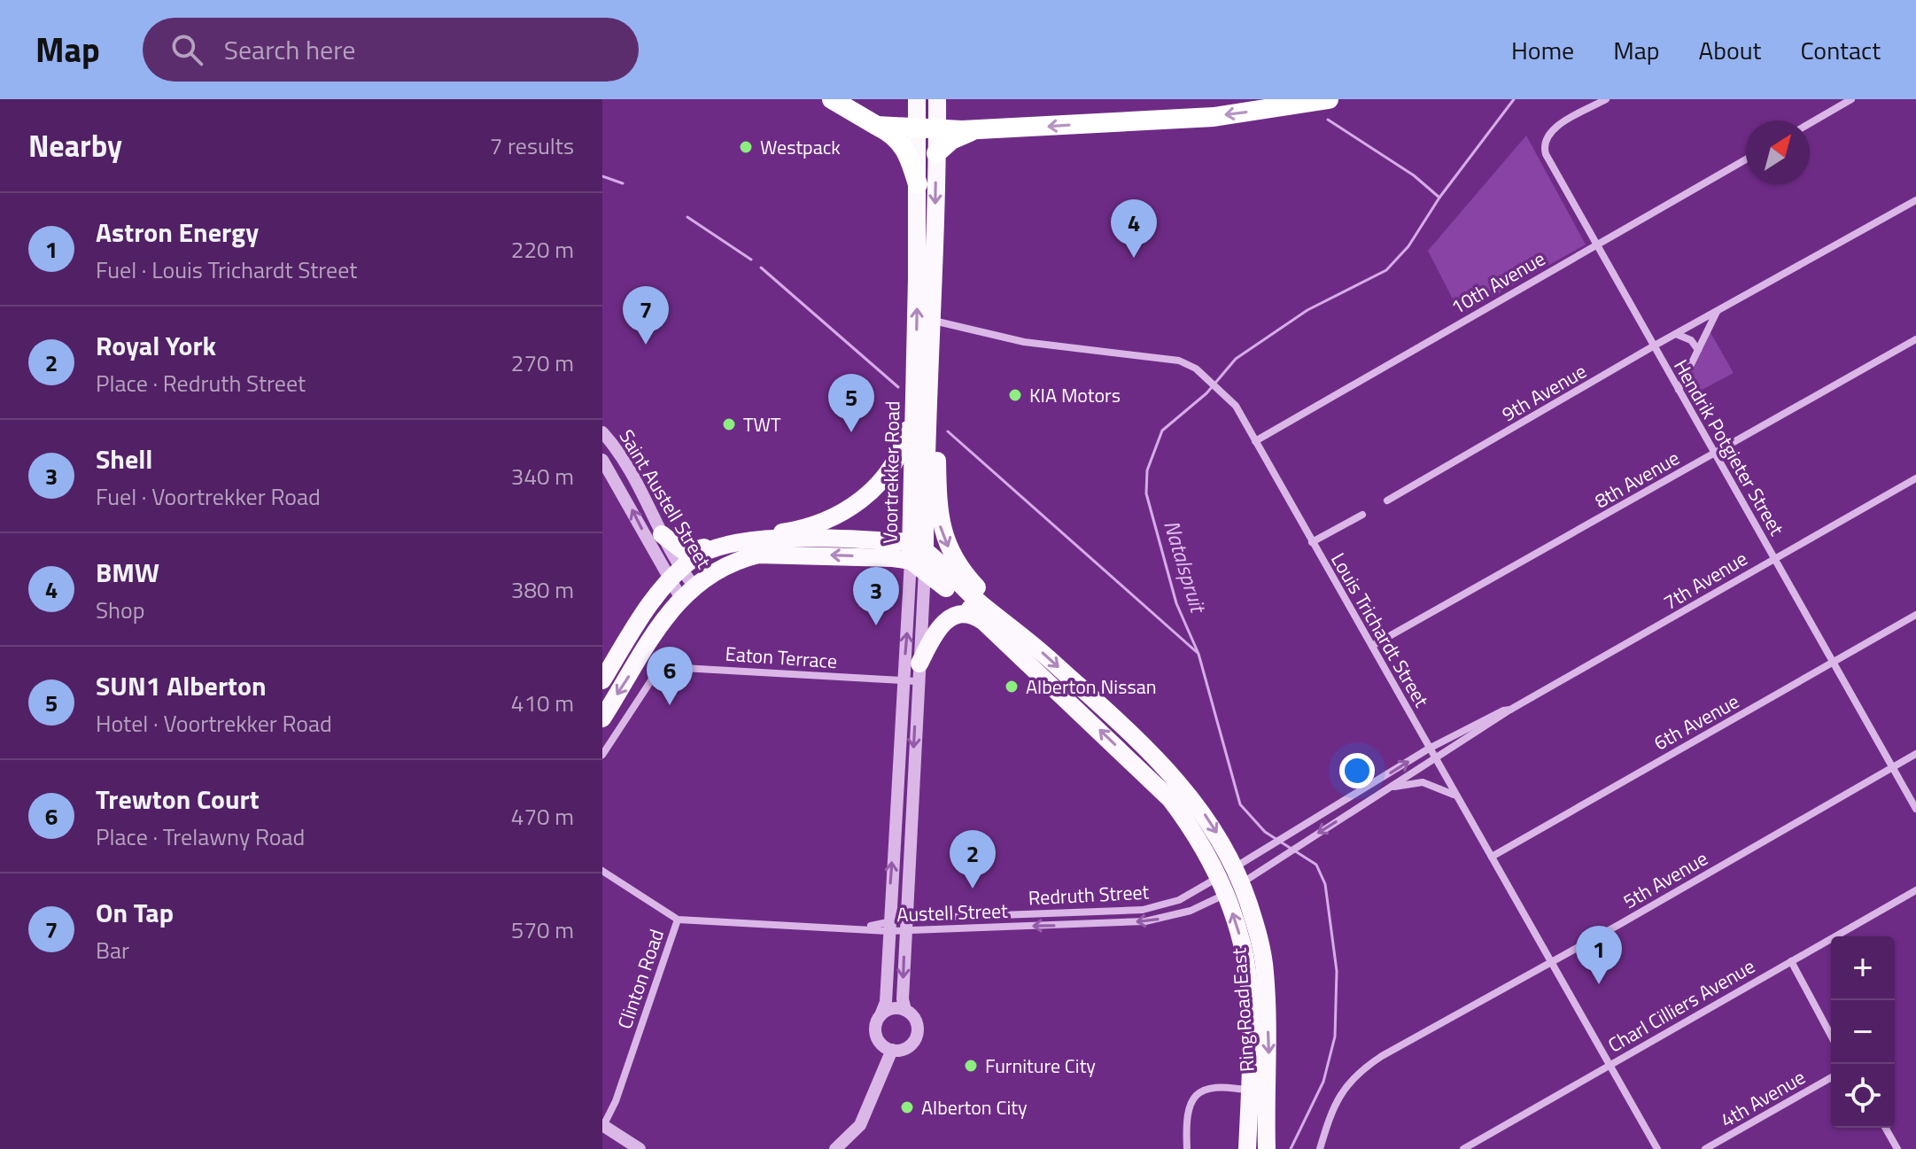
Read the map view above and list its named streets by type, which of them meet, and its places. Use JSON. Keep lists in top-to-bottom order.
{
  "streets": {
    "main road": ["Voortrekker Road", "Ring Road East"],
    "street": [
      "10th Avenue",
      "9th Avenue",
      "Hendrik Potgieter Street",
      "8th Avenue",
      "Saint Austell Street",
      "7th Avenue",
      "Louis Trichardt Street",
      "Eaton Terrace",
      "6th Avenue",
      "5th Avenue",
      "Redruth Street",
      "Austell Street",
      "Clinton Road",
      "Charl Cilliers Avenue",
      "4th Avenue"
    ]
  },
  "crossings": [
    ["10th Avenue", "Hendrik Potgieter Street"],
    ["10th Avenue", "Louis Trichardt Street"],
    ["9th Avenue", "Hendrik Potgieter Street"],
    ["Hendrik Potgieter Street", "8th Avenue"],
    ["Hendrik Potgieter Street", "7th Avenue"],
    ["Hendrik Potgieter Street", "6th Avenue"],
    ["Hendrik Potgieter Street", "5th Avenue"],
    ["Voortrekker Road", "Louis Trichardt Street"],
    ["Voortrekker Road", "Eaton Terrace"],
    ["Voortrekker Road", "Redruth Street"],
    ["Voortrekker Road", "Austell Street"],
    ["Voortrekker Road", "Ring Road East"],
    ["8th Avenue", "Louis Trichardt Street"],
    ["7th Avenue", "Louis Trichardt Street"],
    ["7th Avenue", "Ring Road East"],
    ["Louis Trichardt Street", "6th Avenue"],
    ["Louis Trichardt Street", "5th Avenue"],
    ["Louis Trichardt Street", "Charl Cilliers Avenue"],
    ["Redruth Street", "Austell Street"],
    ["Redruth Street", "Ring Road East"],
    ["Austell Street", "Ring Road East"]
  ],
  "one_way": ["Austell Street"],
  "water": ["Natalspruit"],
  "places": [
    "Westpack",
    "KIA Motors",
    "TWT",
    "Alberton Nissan",
    "Furniture City",
    "Alberton City"
  ],
  "north": "top right",
  "page": {
    "header": "Map",
    "search": "Search here",
    "nav": [
      "Home",
      "Map",
      "About",
      "Contact"
    ],
    "heading": ["Nearby", "7 results"],
    "list": [
      {
        "mark": "1",
        "name": "Astron Energy",
        "note": "Fuel · Louis Trichardt Street",
        "value": "220 m"
      },
      {
        "mark": "2",
        "name": "Royal York",
        "note": "Place · Redruth Street",
        "value": "270 m"
      },
      {
        "mark": "3",
        "name": "Shell",
        "note": "Fuel · Voortrekker Road",
        "value": "340 m"
      },
      {
        "mark": "4",
        "name": "BMW",
        "note": "Shop",
        "value": "380 m"
      },
      {
        "mark": "5",
        "name": "SUN1 Alberton",
        "note": "Hotel · Voortrekker Road",
        "value": "410 m"
      },
      {
        "mark": "6",
        "name": "Trewton Court",
        "note": "Place · Trelawny Road",
        "value": "470 m"
      },
      {
        "mark": "7",
        "name": "On Tap",
        "note": "Bar",
        "value": "570 m"
      }
    ],
    "pins": [
      "4",
      "7",
      "5",
      "3",
      "6",
      "2",
      "1"
    ],
    "map_buttons": ["+", "−"]
  }
}
